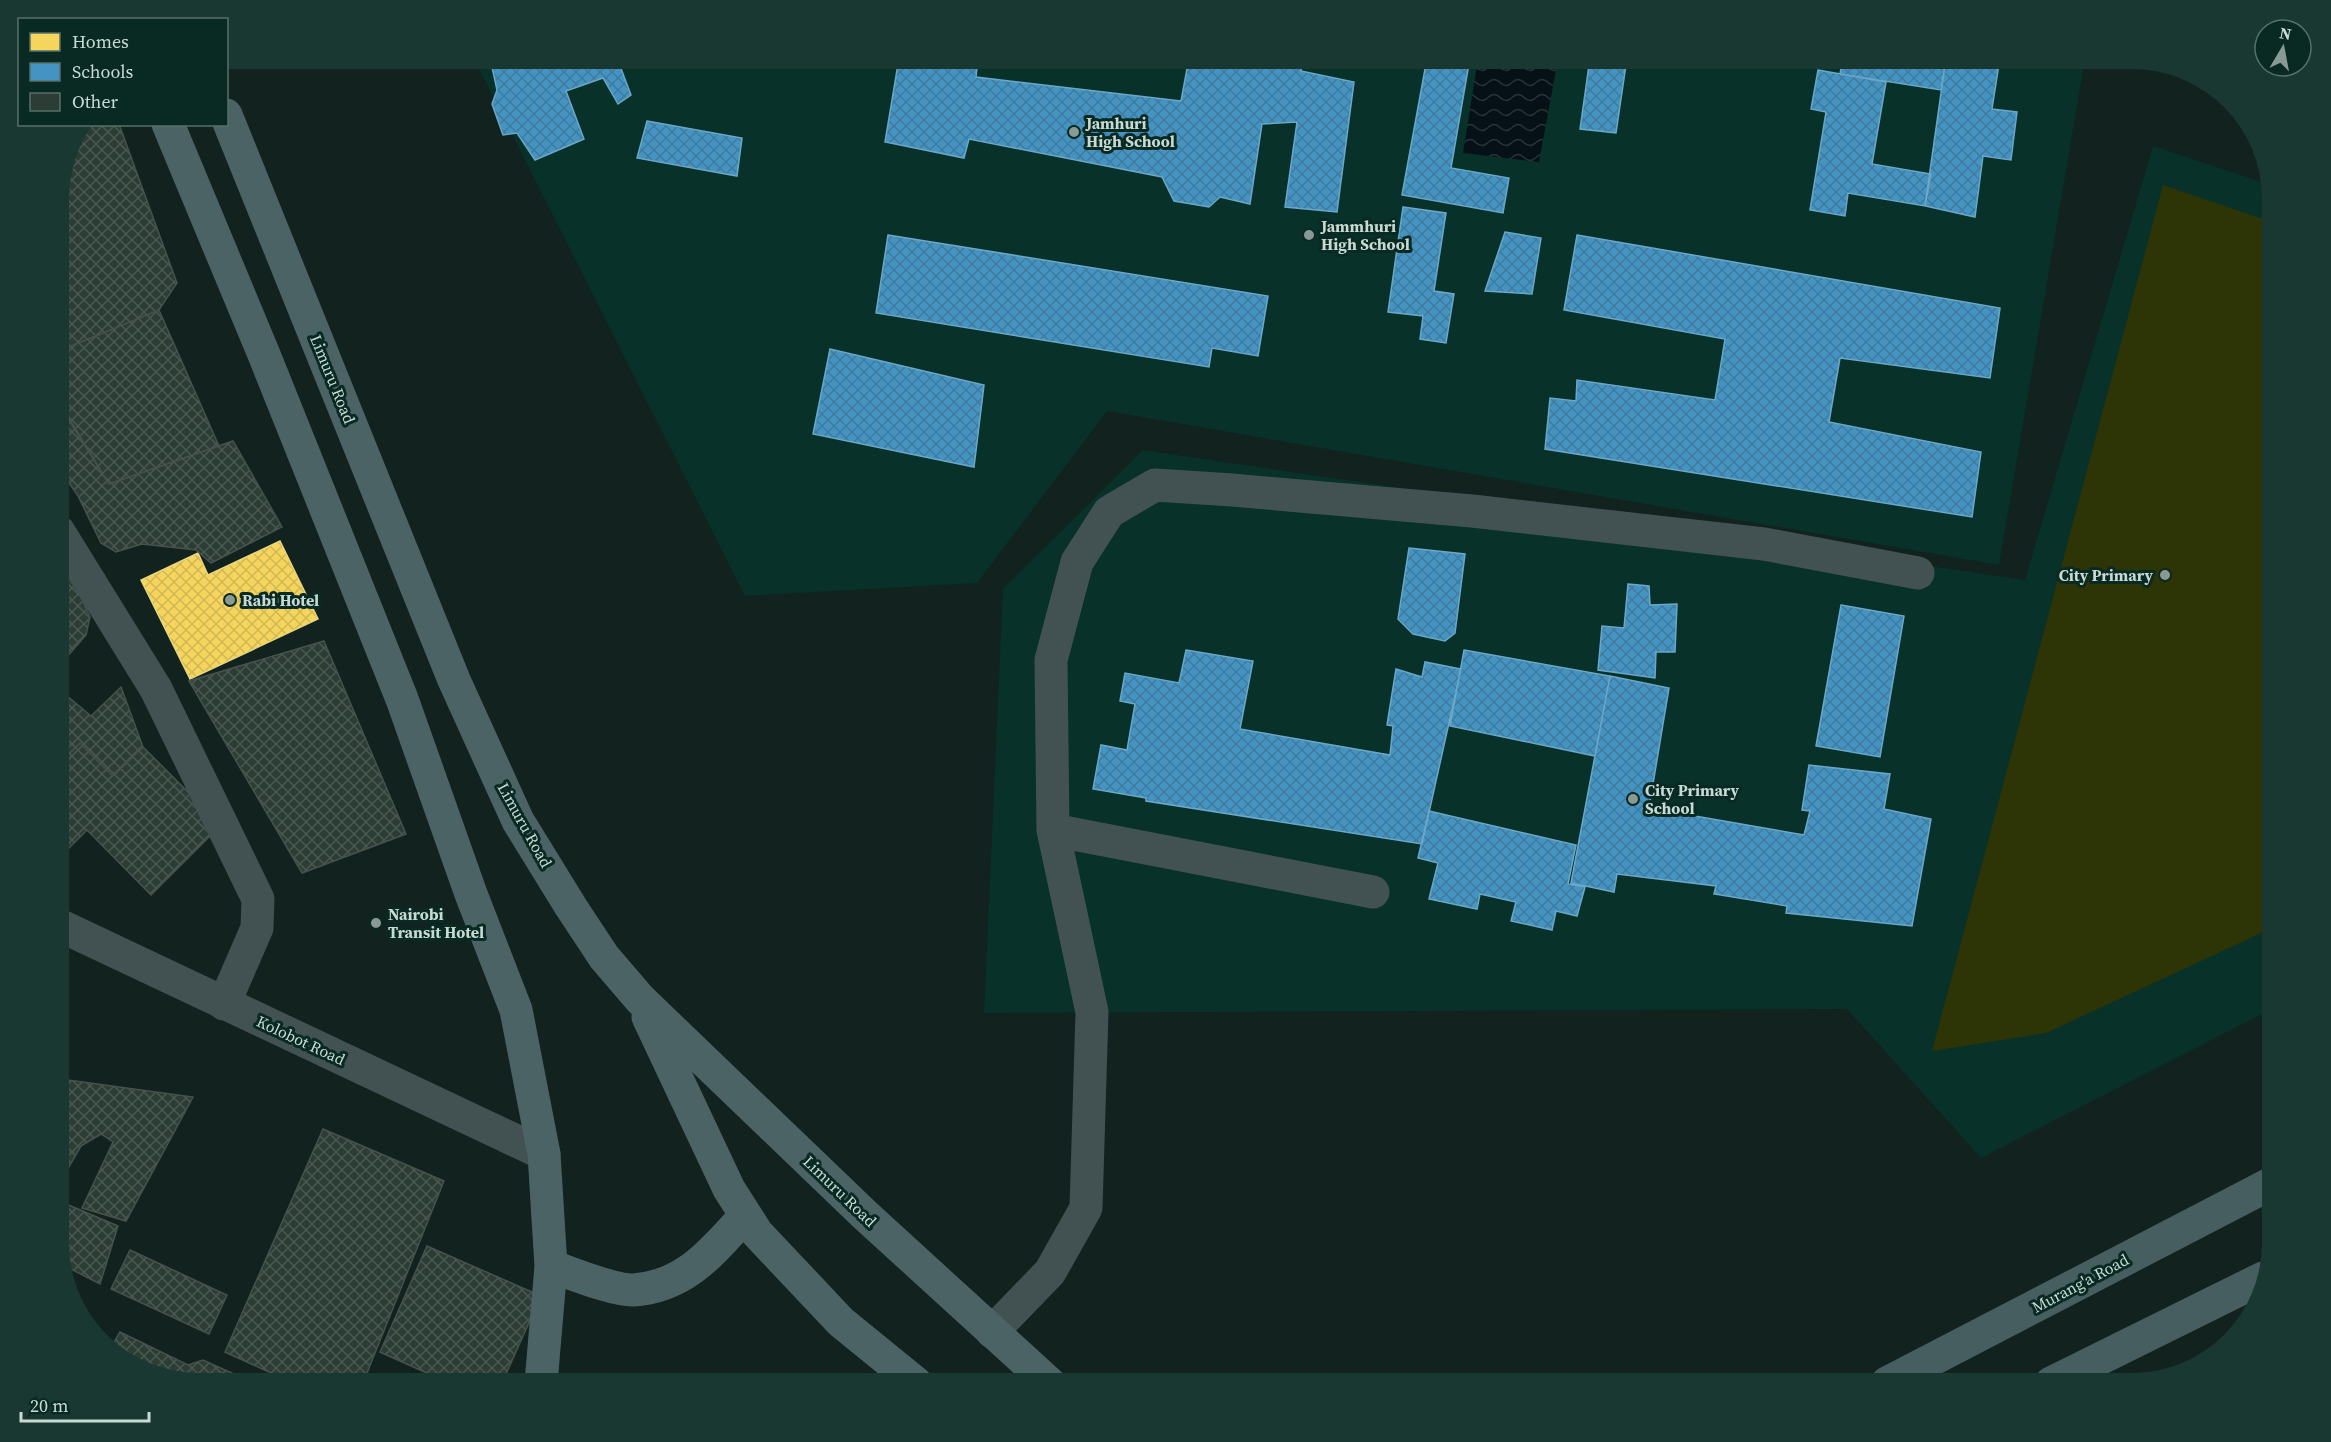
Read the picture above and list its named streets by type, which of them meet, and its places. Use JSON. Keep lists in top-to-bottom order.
{
  "streets": {
    "highway": ["Murang'a Road"],
    "main road": ["Limuru Road"],
    "street": ["Kolobot Road"]
  },
  "places": [
    "Jamhuri High School",
    "Jammhuri High School",
    "City Primary",
    "Rabi Hotel",
    "City Primary School",
    "Nairobi Transit Hotel"
  ],
  "legend": ["Homes", "Schools", "Other"],
  "scale_bar": "20 m",
  "north": "top"
}
